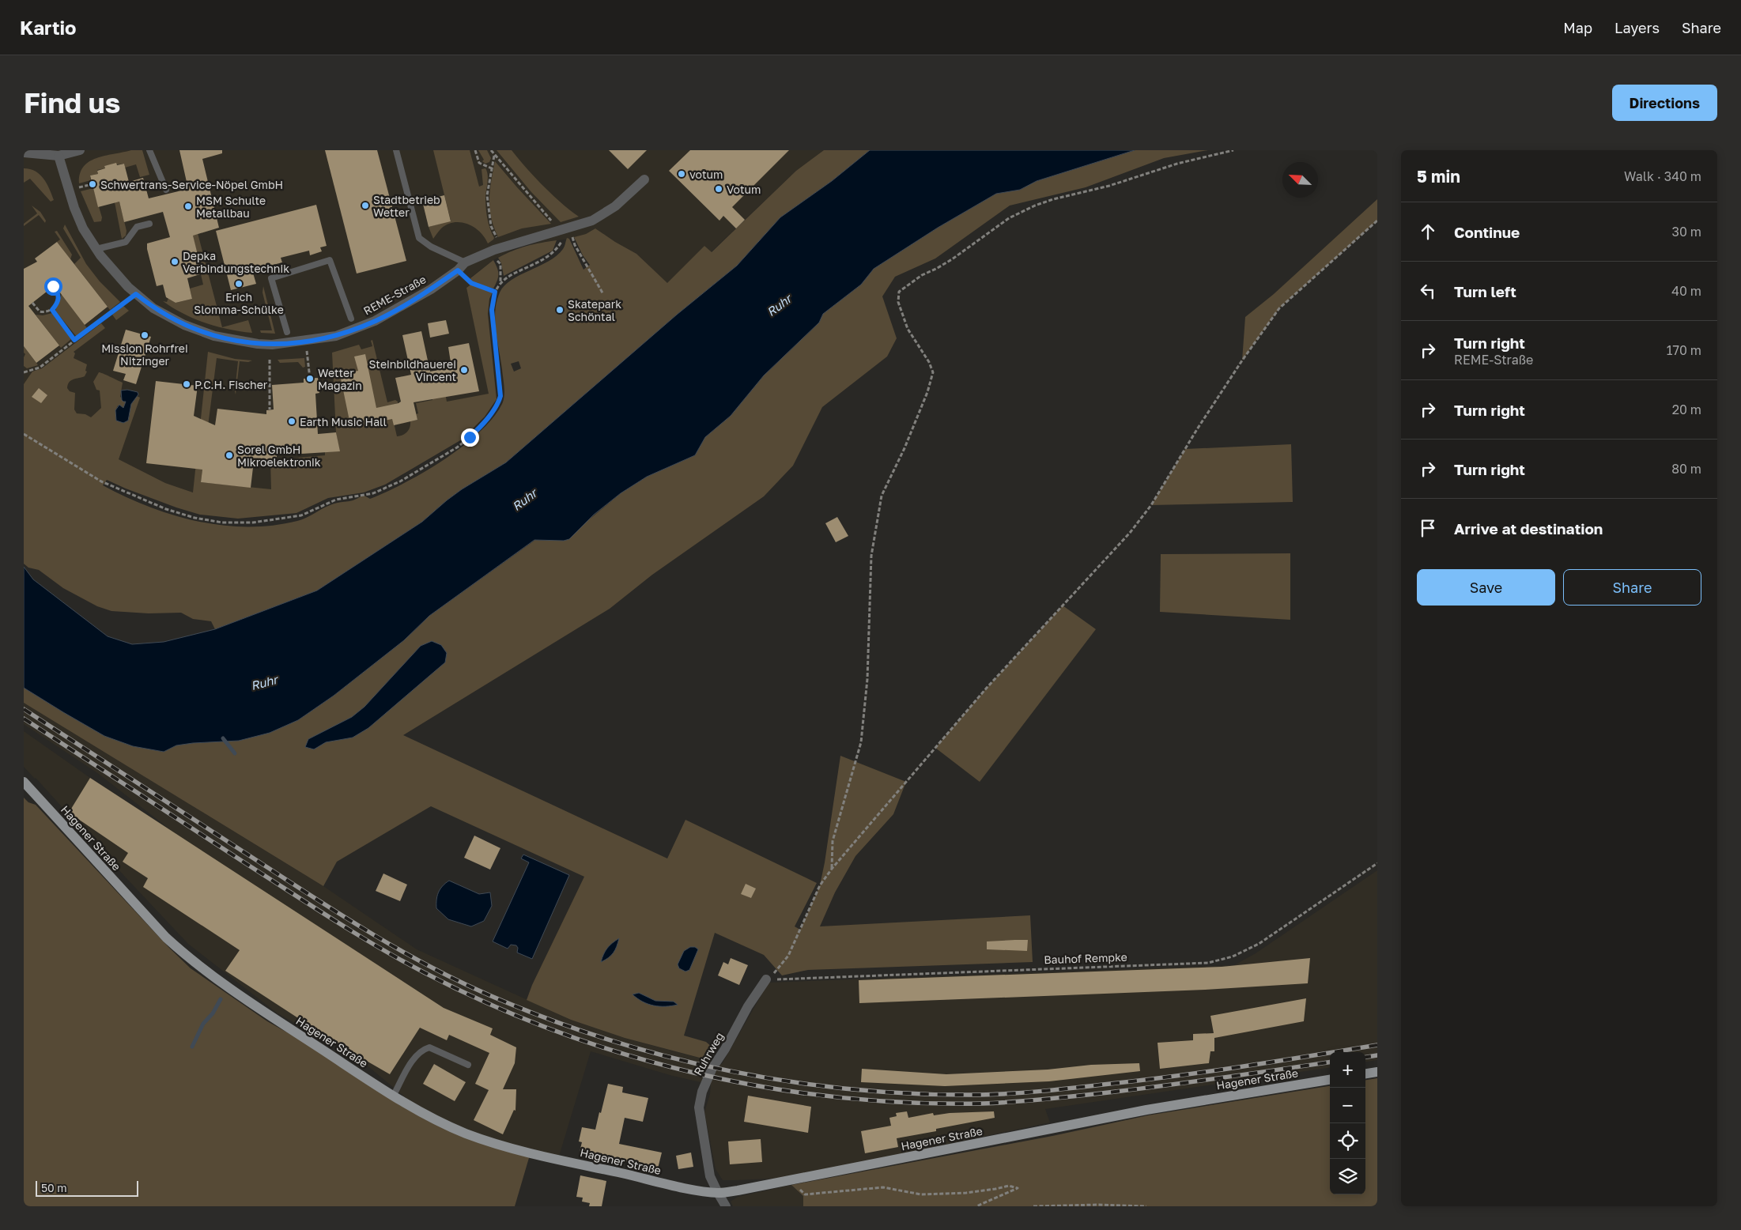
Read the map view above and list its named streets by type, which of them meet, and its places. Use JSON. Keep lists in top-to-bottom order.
{
  "streets": {
    "main road": ["Hagener Straße"],
    "street": ["REME-Straße", "Ruhrweg"],
    "path": ["Bauhof Rempke"]
  },
  "crossings": [
    ["Hagener Straße", "Ruhrweg"],
    ["Bauhof Rempke", "Ruhrweg"]
  ],
  "water": ["Ruhr"],
  "places": [
    "votum",
    "Schwertrans-Service-Nöpel GmbH",
    "Votum",
    "Stadtbetrieb Wetter",
    "MSM Schulte Metallbau",
    "Depka Verbindungstechnik",
    "Erich Slomma-Schülke",
    "Skatepark Schöntal",
    "Mission Rohrfrei Nitzinger",
    "Steinbildhauerei Vincent",
    "Wetter Magazin",
    "P.C.H. Fischer",
    "Earth Music Hall",
    "Sorel GmbH Mikroelektronik"
  ],
  "scale_bar": "50 m",
  "north": "top left",
  "page": {
    "header": "Kartio",
    "nav": ["Map", "Layers", "Share"],
    "buttons": [
      "Directions",
      ["Save", "Share"]
    ],
    "title": "Find us",
    "heading": ["5 min", "Walk · 340 m"],
    "list": [
      ["Continue", "30 m"],
      ["Turn left", "40 m"],
      ["Turn right", "REME-Straße", "170 m"],
      ["Turn right", "20 m"],
      ["Turn right", "80 m"],
      "Arrive at destination"
    ],
    "map_buttons": ["+", "−"],
    "scale": "50 m"
  }
}
